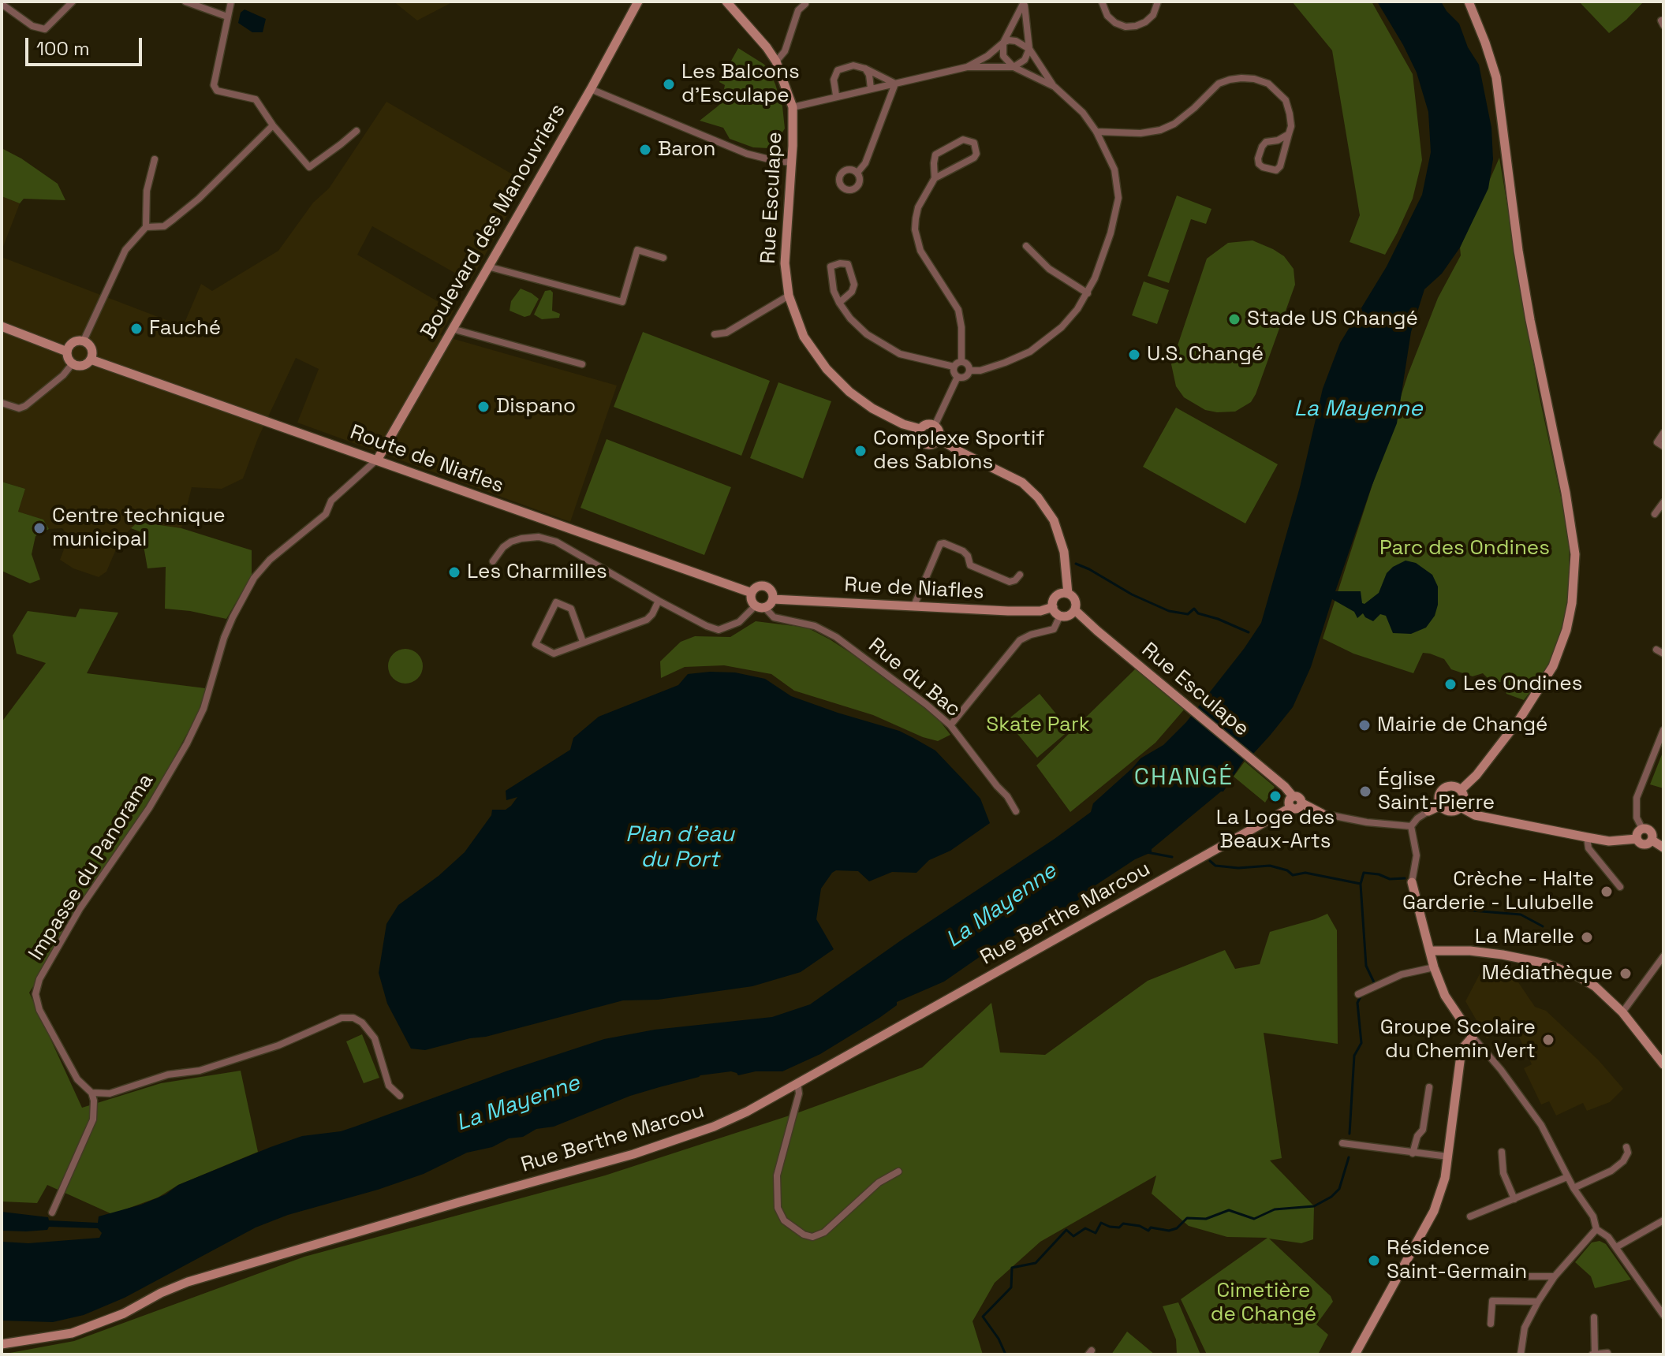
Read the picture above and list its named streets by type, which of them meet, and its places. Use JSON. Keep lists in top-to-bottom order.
{
  "streets": {
    "street": [
      "Rue Esculape",
      "Boulevard des Manouvriers",
      "Route de Niafles",
      "Rue de Niafles",
      "Rue du Bac",
      "Impasse du Panorama",
      "Rue Berthe Marcou"
    ]
  },
  "crossings": [
    ["Rue Esculape", "Rue de Niafles"],
    ["Rue Esculape", "Rue Berthe Marcou"],
    ["Boulevard des Manouvriers", "Route de Niafles"],
    ["Boulevard des Manouvriers", "Impasse du Panorama"],
    ["Route de Niafles", "Rue de Niafles"],
    ["Route de Niafles", "Rue du Bac"],
    ["Route de Niafles", "Impasse du Panorama"],
    ["Rue de Niafles", "Rue du Bac"]
  ],
  "districts": ["CHANGÉ"],
  "water": ["La Mayenne", "Plan d'eau du Port"],
  "parks": ["Parc des Ondines", "Skate Park", "Cimetière de Changé"],
  "places": [
    "Les Balcons d'Esculape",
    "Baron",
    "Stade US Changé",
    "Fauché",
    "U.S. Changé",
    "Dispano",
    "Complexe Sportif des Sablons",
    "Centre technique municipal",
    "Les Charmilles",
    "Les Ondines",
    "Mairie de Changé",
    "Église Saint-Pierre",
    "La Loge des Beaux-Arts",
    "Crèche - Halte Garderie - Lulubelle",
    "La Marelle",
    "Médiathèque",
    "Groupe Scolaire du Chemin Vert",
    "Résidence Saint-Germain"
  ],
  "scale_bar": "100 m"
}
